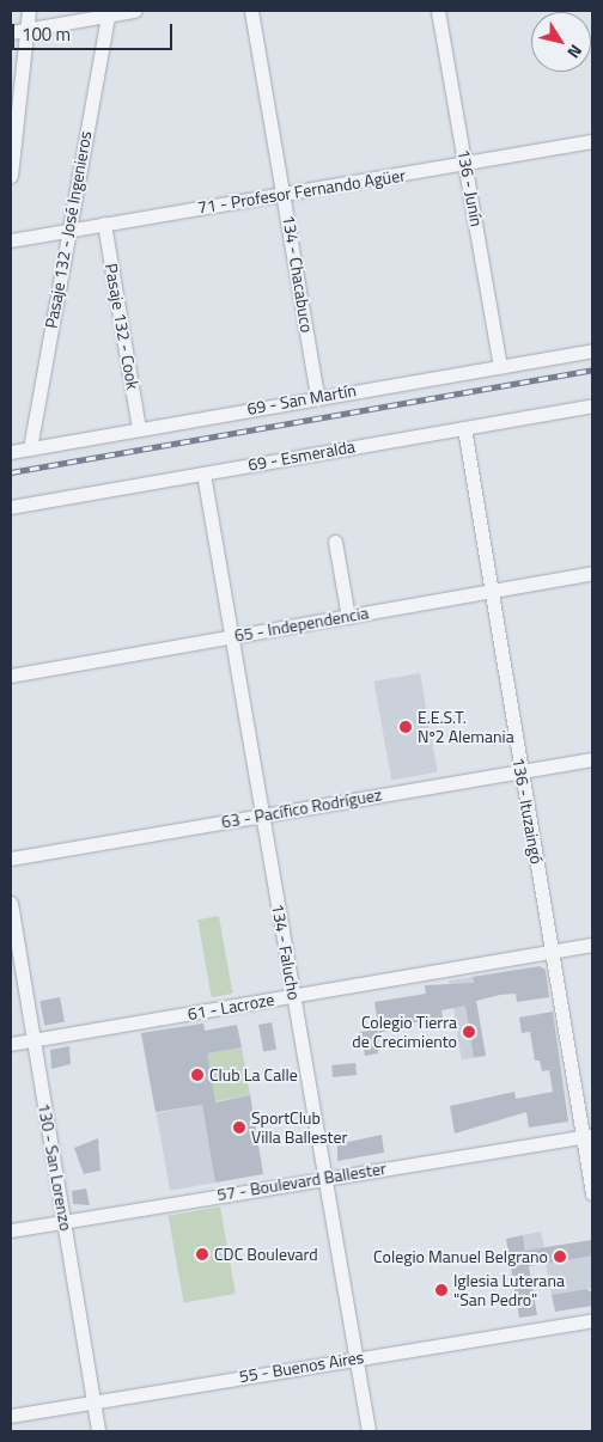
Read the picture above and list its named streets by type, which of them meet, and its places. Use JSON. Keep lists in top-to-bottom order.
{
  "streets": {
    "street": [
      "136 - Junín",
      "71 - Profesor Fernando Agüer",
      "Pasaje 132 - José Ingenieros",
      "134 - Chacabuco",
      "Pasaje 132 - Cook",
      "69 - San Martín",
      "69 - Esmeralda",
      "65 - Independencia",
      "63 - Pacífico Rodríguez",
      "136 - Ituzaingó",
      "134 - Falucho",
      "61 - Lacroze",
      "130 - San Lorenzo",
      "57 - Boulevard Ballester",
      "55 - Buenos Aires"
    ]
  },
  "crossings": [
    ["136 - Junín", "71 - Profesor Fernando Agüer"],
    ["136 - Junín", "69 - San Martín"],
    ["71 - Profesor Fernando Agüer", "Pasaje 132 - José Ingenieros"],
    ["71 - Profesor Fernando Agüer", "134 - Chacabuco"],
    ["71 - Profesor Fernando Agüer", "Pasaje 132 - Cook"],
    ["Pasaje 132 - José Ingenieros", "69 - San Martín"],
    ["134 - Chacabuco", "69 - San Martín"],
    ["Pasaje 132 - Cook", "69 - San Martín"],
    ["69 - Esmeralda", "136 - Ituzaingó"],
    ["69 - Esmeralda", "134 - Falucho"],
    ["65 - Independencia", "136 - Ituzaingó"],
    ["65 - Independencia", "134 - Falucho"],
    ["63 - Pacífico Rodríguez", "136 - Ituzaingó"],
    ["63 - Pacífico Rodríguez", "134 - Falucho"],
    ["136 - Ituzaingó", "61 - Lacroze"],
    ["136 - Ituzaingó", "57 - Boulevard Ballester"],
    ["134 - Falucho", "61 - Lacroze"],
    ["134 - Falucho", "57 - Boulevard Ballester"],
    ["134 - Falucho", "55 - Buenos Aires"],
    ["61 - Lacroze", "130 - San Lorenzo"],
    ["130 - San Lorenzo", "57 - Boulevard Ballester"],
    ["130 - San Lorenzo", "55 - Buenos Aires"]
  ],
  "places": [
    "E.E.S.T. Nº2 Alemania",
    "Colegio Tierra de Crecimiento",
    "Club La Calle",
    "SportClub Villa Ballester",
    "CDC Boulevard",
    "Colegio Manuel Belgrano",
    "Iglesia Luterana \"San Pedro\""
  ],
  "scale_bar": "100 m",
  "north": "bottom right"
}
